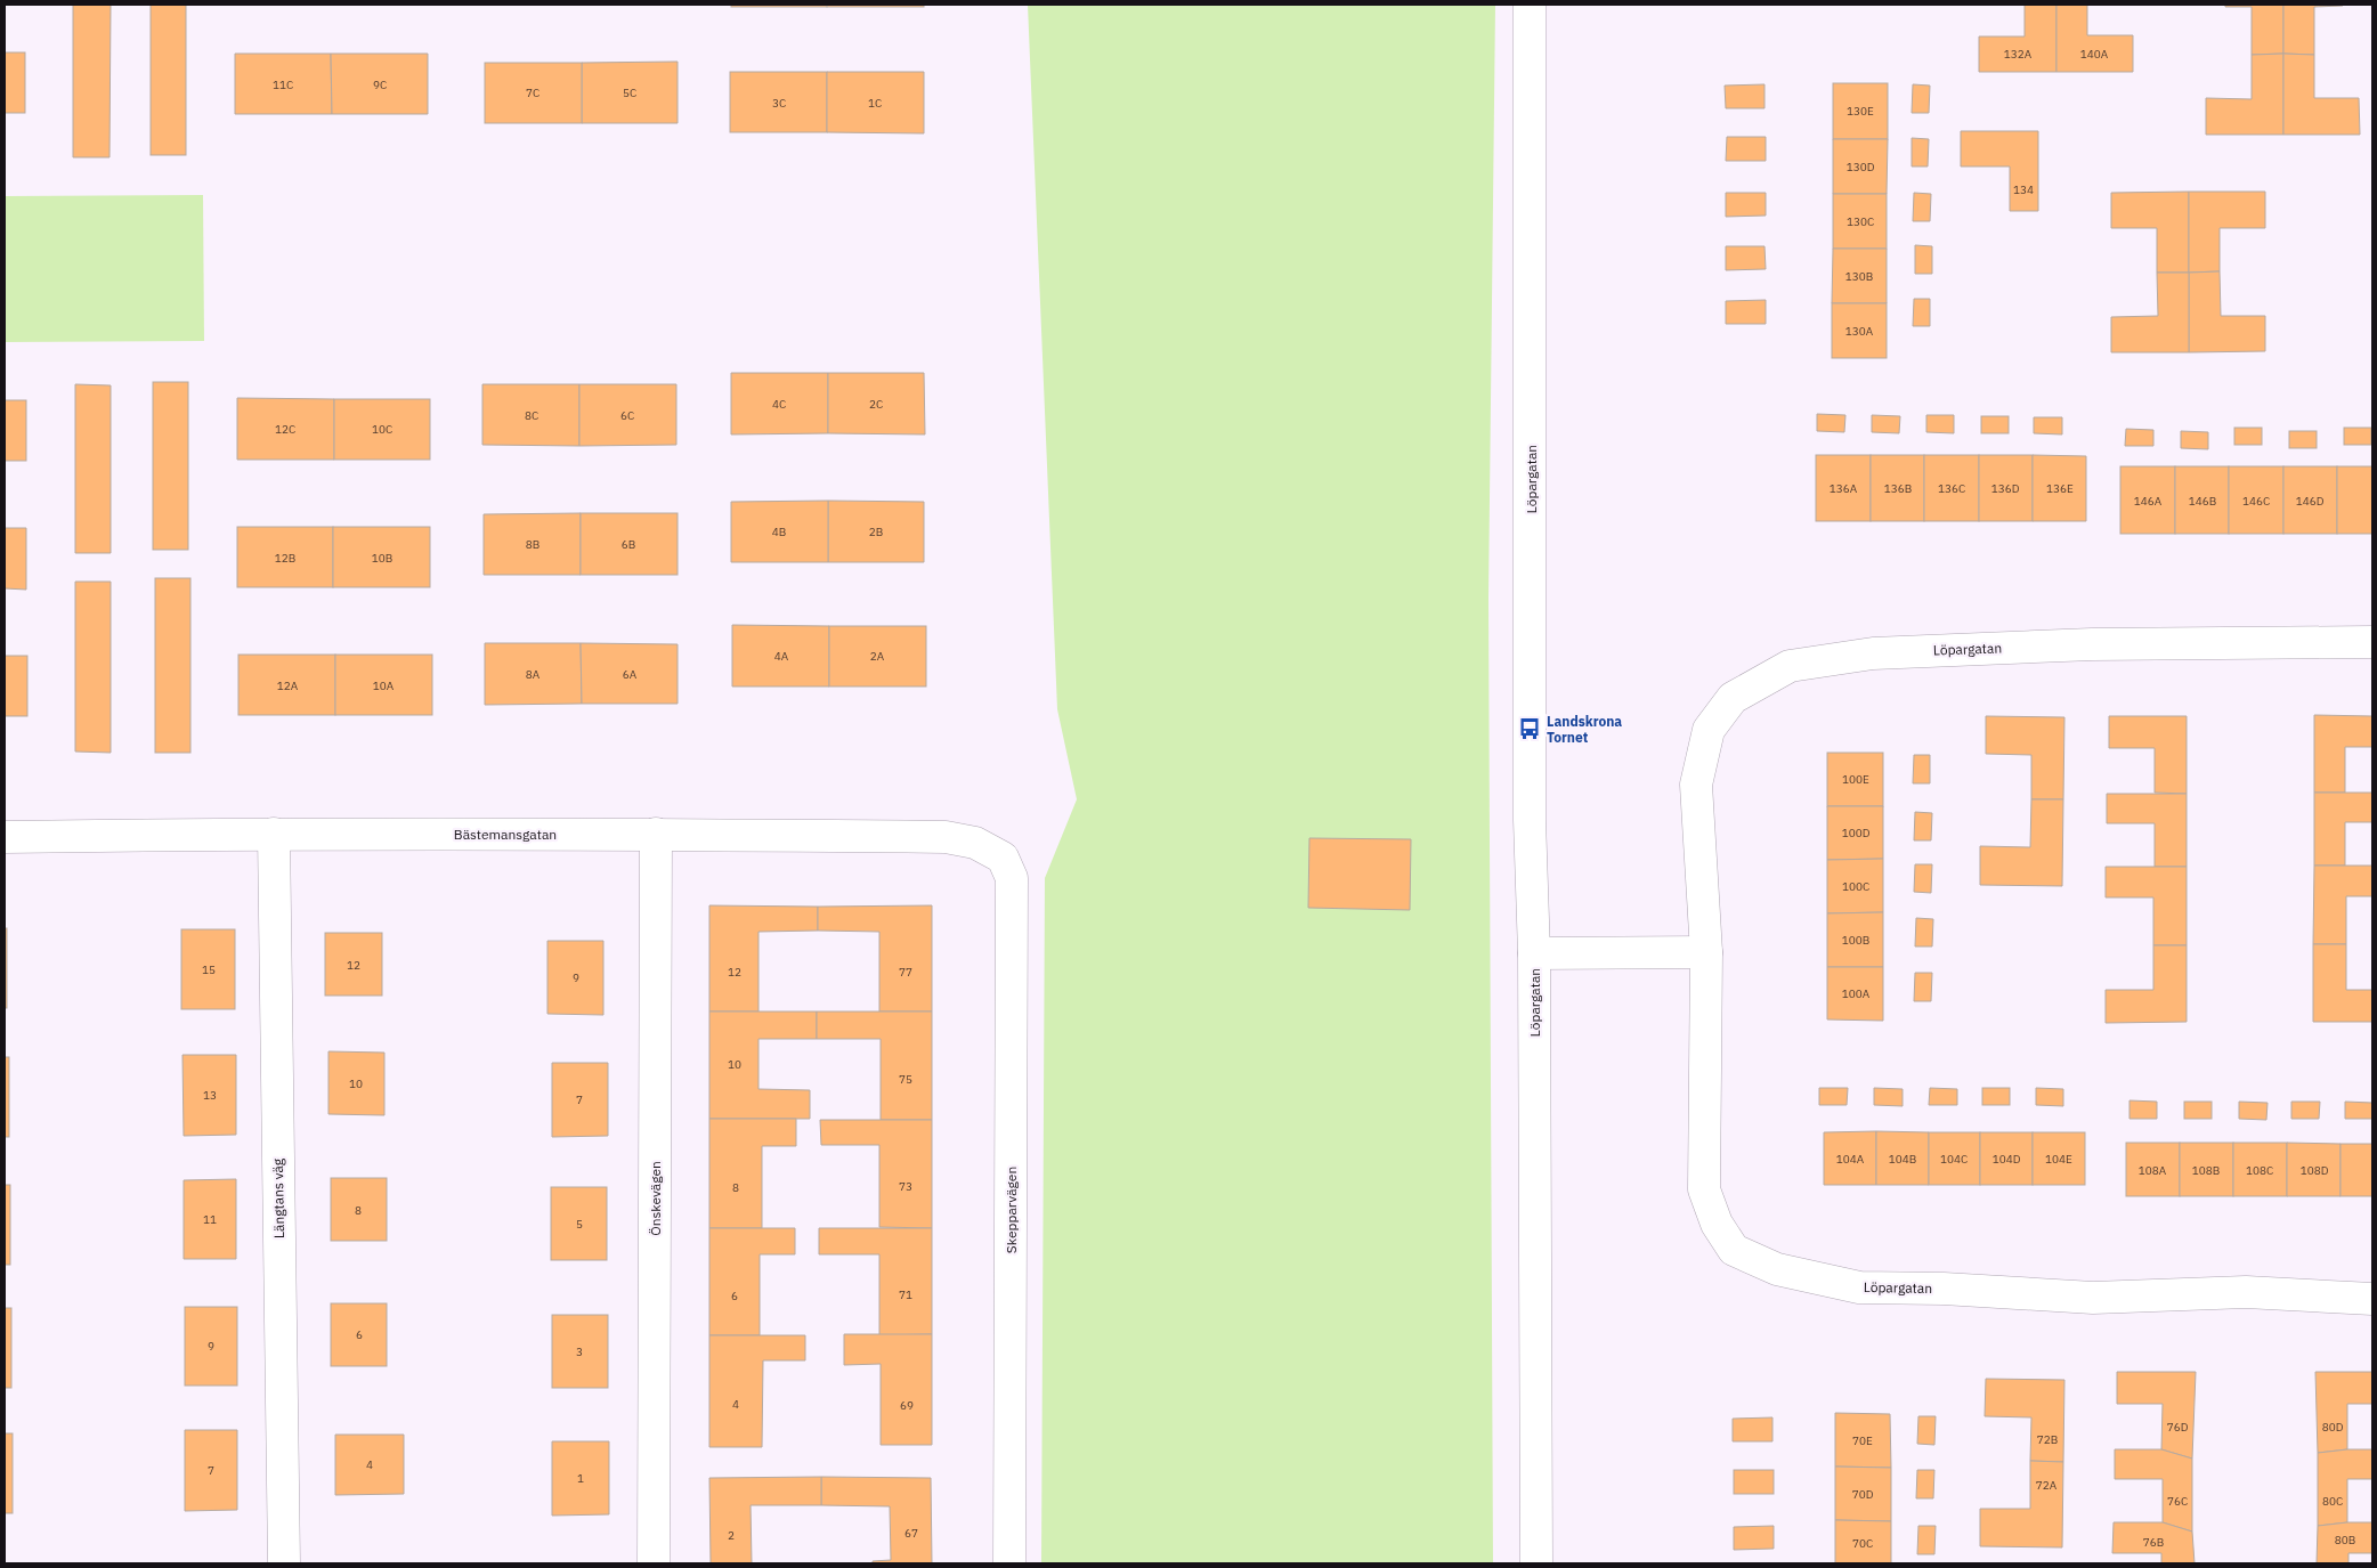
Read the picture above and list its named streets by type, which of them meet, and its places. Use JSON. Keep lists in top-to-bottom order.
{
  "streets": {
    "street": [
      "Löpargatan",
      "Bästemansgatan",
      "Längtans väg",
      "Önskevägen",
      "Skepparvägen"
    ]
  },
  "crossings": [
    ["Bästemansgatan", "Längtans väg"],
    ["Bästemansgatan", "Önskevägen"],
    ["Bästemansgatan", "Skepparvägen"]
  ],
  "places": {
    "bus stop": ["Landskrona Tornet"]
  },
  "house_numbers": [
    "132A",
    "140A",
    "11C",
    "9C",
    "7C",
    "5C",
    "3C",
    "1C",
    "130E",
    "130D",
    "134",
    "130C",
    "130B",
    "130A",
    "4C",
    "2C",
    "8C",
    "6C",
    "12C",
    "10C",
    "136A",
    "136B",
    "136C",
    "136D",
    "136E",
    "146A",
    "146B",
    "146C",
    "146D",
    "4B",
    "2B",
    "8B",
    "6B",
    "12B",
    "10B",
    "4A",
    "2A",
    "8A",
    "6A",
    "12A",
    "10A",
    "100E",
    "100D",
    "100C",
    "100B",
    "12",
    "15",
    "12",
    "77",
    "9",
    "100A",
    "10",
    "75",
    "10",
    "13",
    "7",
    "104A",
    "104B",
    "104C",
    "104D",
    "104E",
    "108A",
    "108B",
    "108C",
    "108D",
    "73",
    "8",
    "8",
    "11",
    "5",
    "71",
    "6",
    "6",
    "9",
    "3",
    "4",
    "69",
    "76D",
    "80D",
    "72B",
    "70E",
    "4",
    "7",
    "1",
    "72A",
    "70D",
    "76C",
    "80C",
    "67",
    "2",
    "80B",
    "76B",
    "70C"
  ]
}
